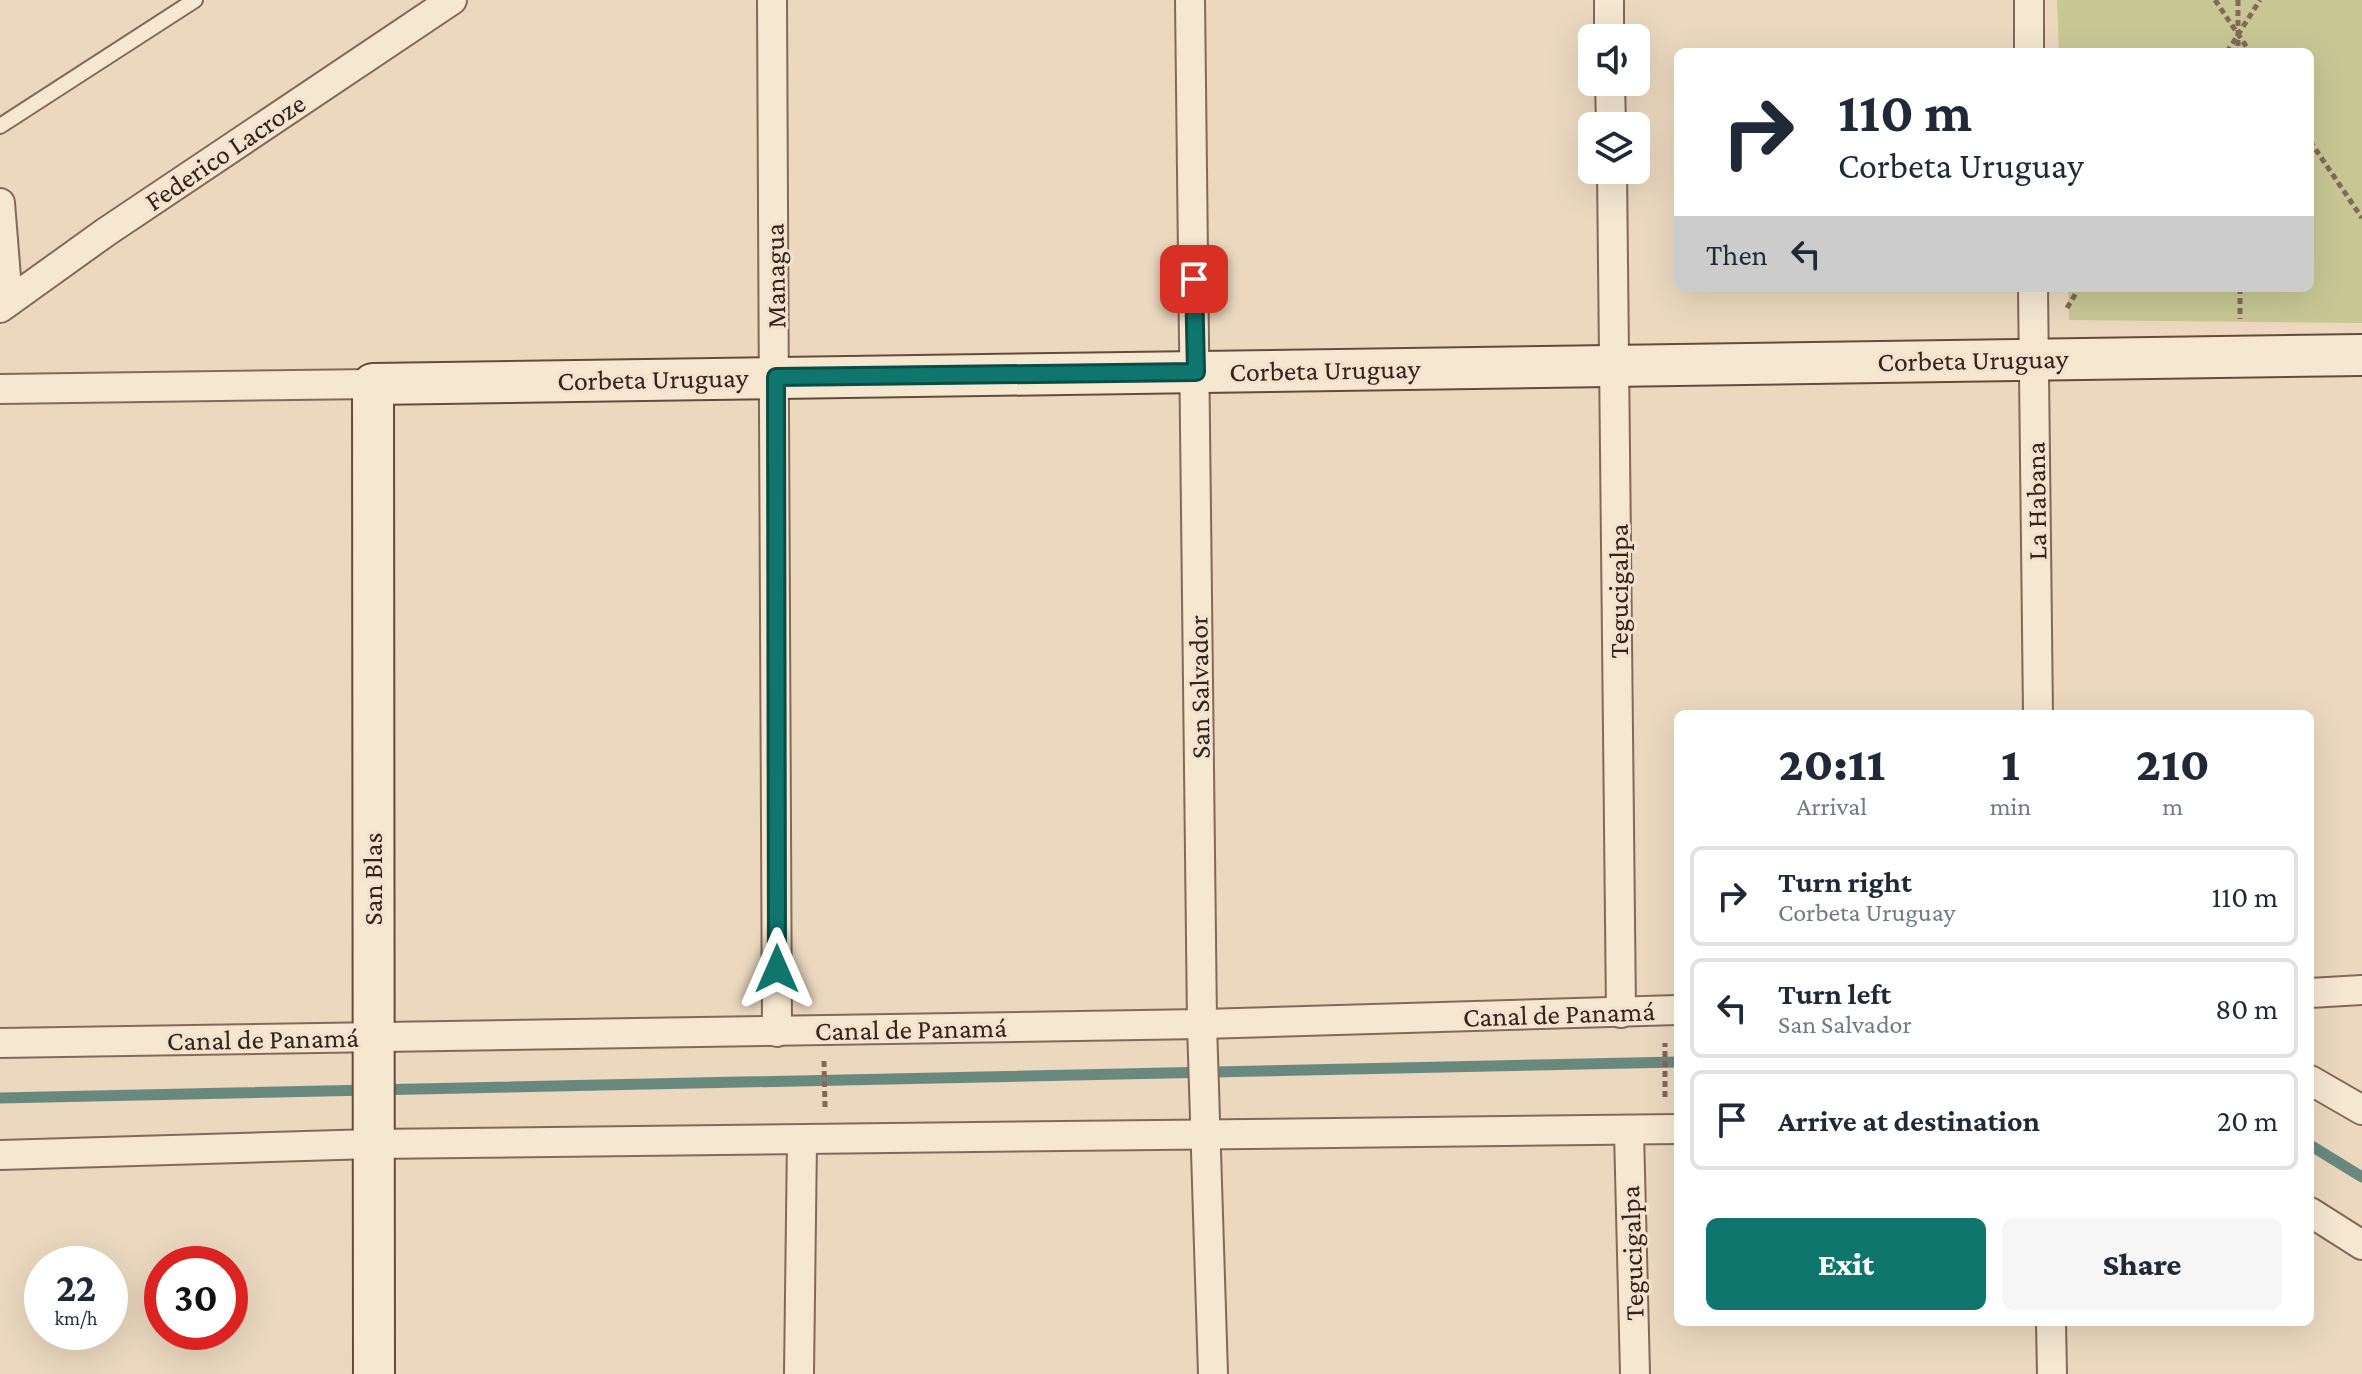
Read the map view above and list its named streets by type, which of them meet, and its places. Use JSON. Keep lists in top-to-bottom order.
{
  "streets": {
    "street": [
      "Federico Lacroze",
      "Managua",
      "Corbeta Uruguay",
      "La Habana",
      "Tegucigalpa",
      "San Salvador",
      "San Blas",
      "Canal de Panamá"
    ]
  },
  "crossings": [
    ["Managua", "Corbeta Uruguay"],
    ["Managua", "Canal de Panamá"],
    ["Corbeta Uruguay", "La Habana"],
    ["Corbeta Uruguay", "Tegucigalpa"],
    ["Corbeta Uruguay", "San Salvador"],
    ["Corbeta Uruguay", "San Blas"],
    ["Tegucigalpa", "Canal de Panamá"],
    ["San Salvador", "Canal de Panamá"],
    ["San Blas", "Canal de Panamá"]
  ],
  "page": {
    "turn": ["110 m", "Corbeta Uruguay"],
    "then": "Then",
    "eta": [
      "20:11",
      "Arrival",
      "1",
      "min",
      "210",
      "m"
    ],
    "list": [
      {
        "name": "Turn right",
        "note": "Corbeta Uruguay",
        "value": "110 m"
      },
      {
        "name": "Turn left",
        "note": "San Salvador",
        "value": "80 m"
      },
      {
        "name": "Arrive at destination",
        "value": "20 m"
      }
    ],
    "buttons": ["Exit", "Share"],
    "speed": "22 km/h",
    "limit": "30"
  }
}
